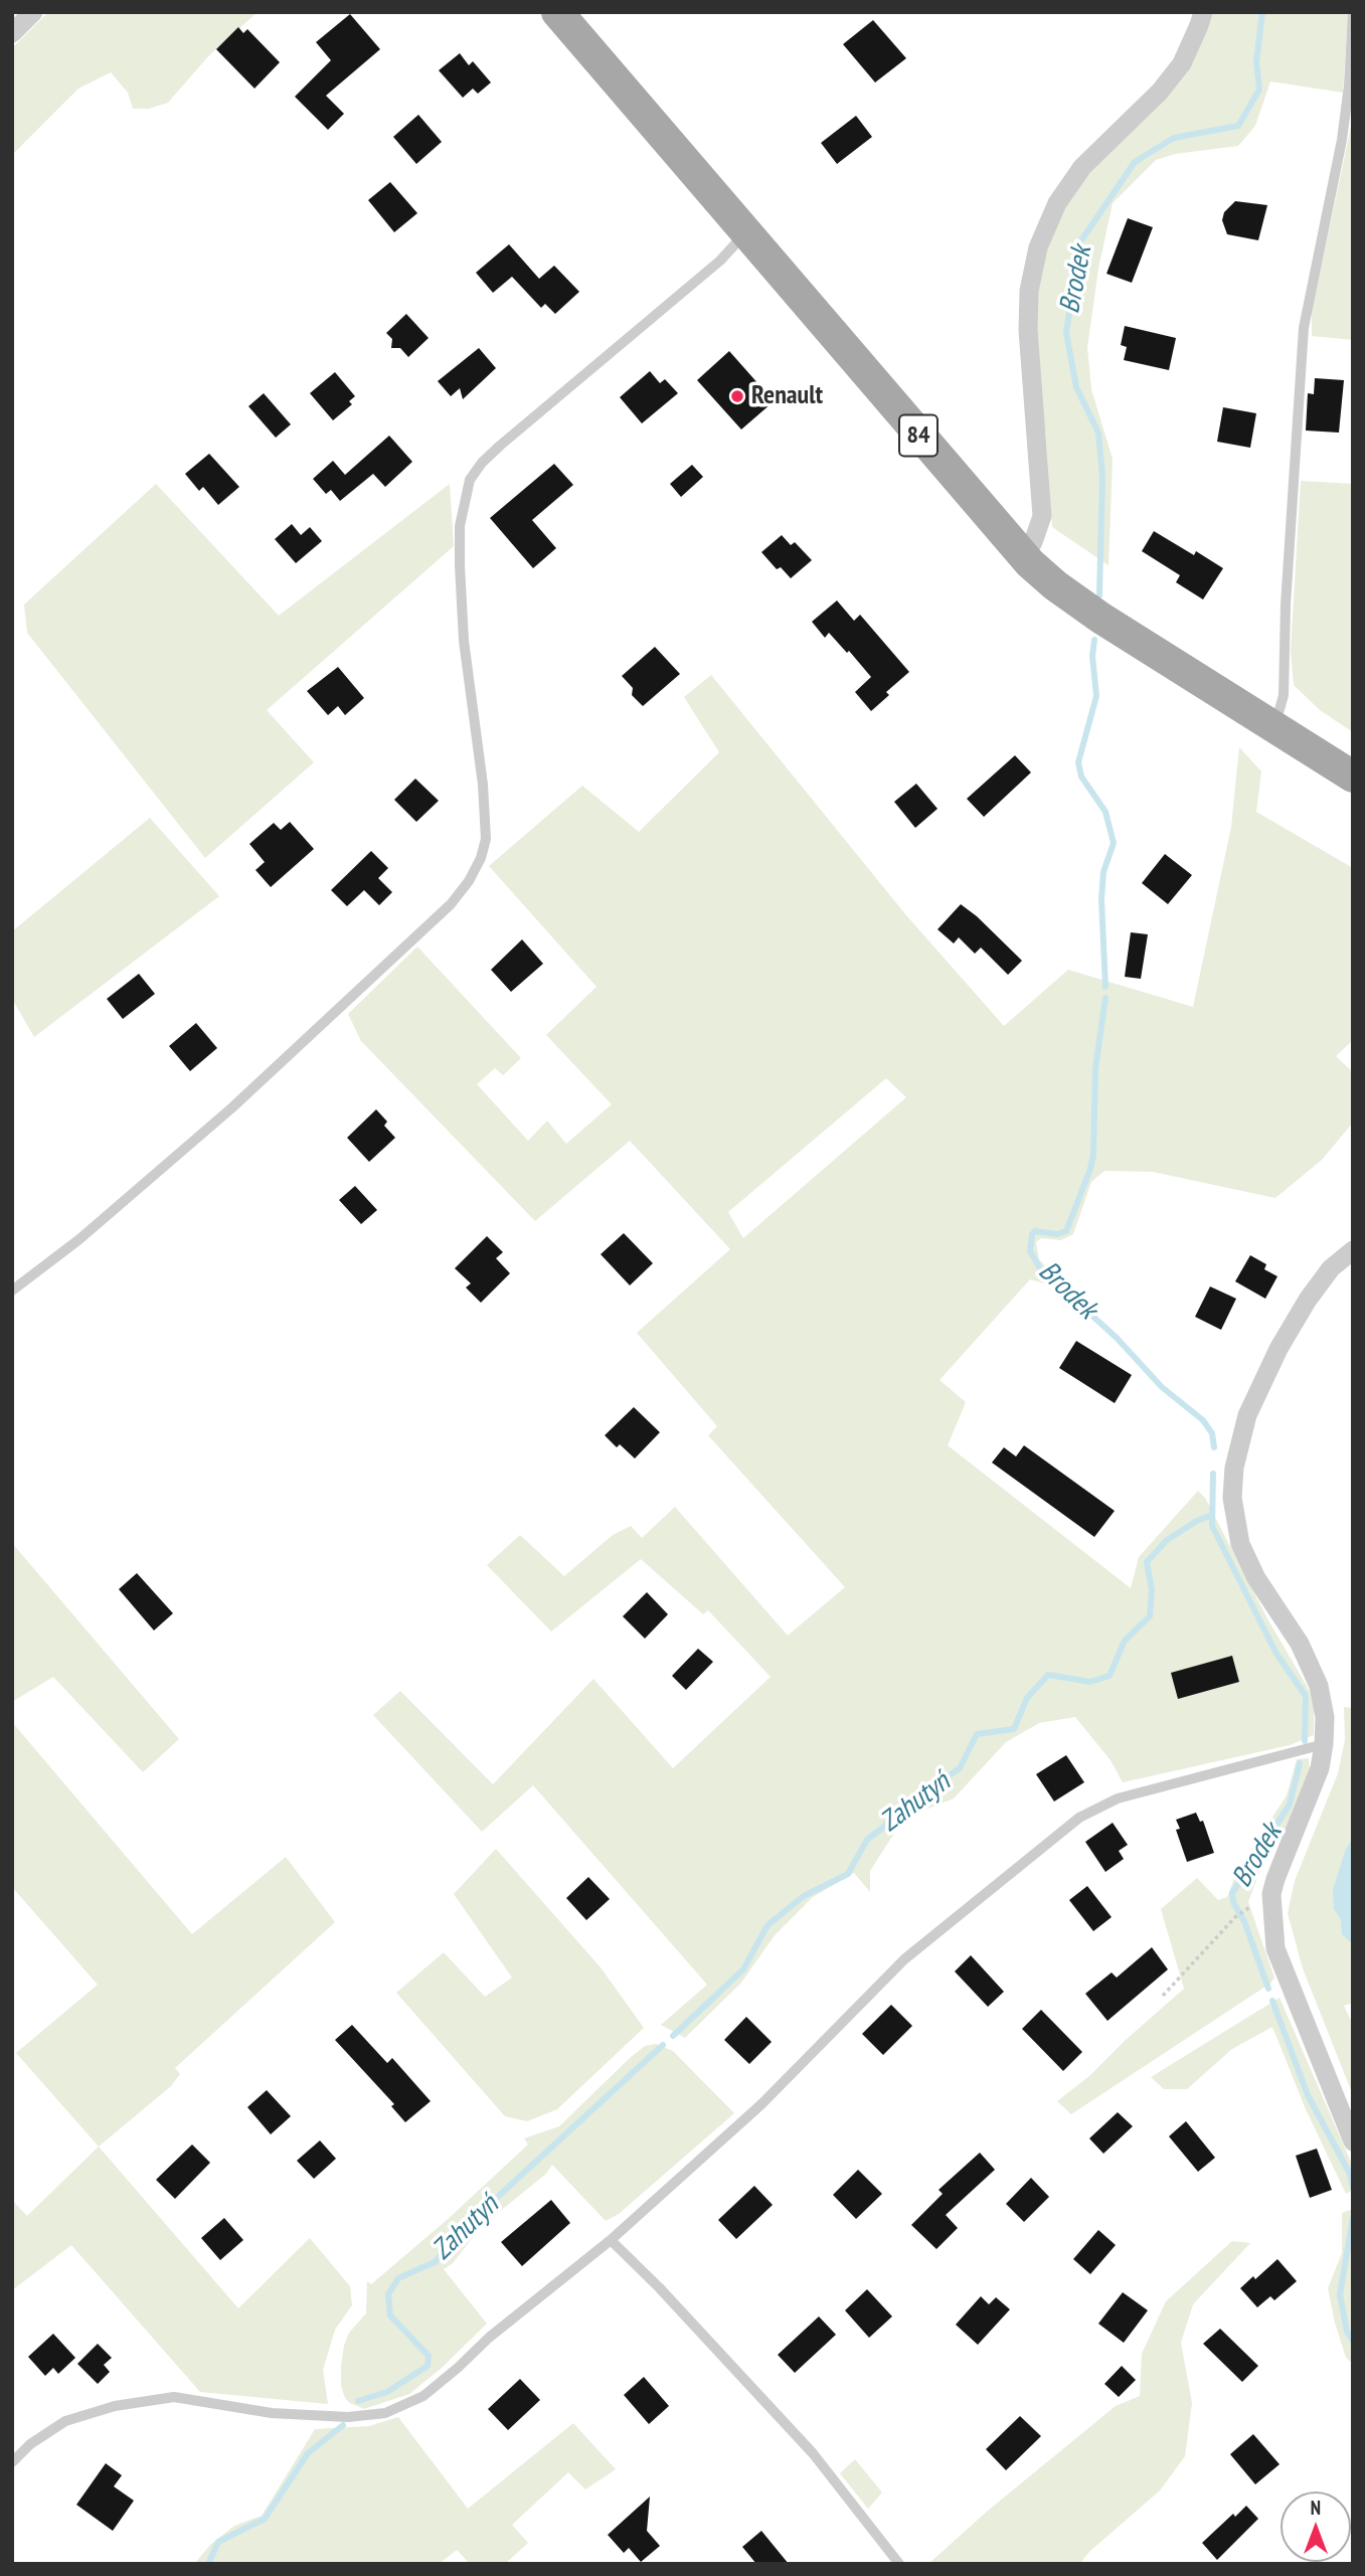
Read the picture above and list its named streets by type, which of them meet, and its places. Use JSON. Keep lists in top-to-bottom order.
{
  "streets": {
    "main road": ["84"]
  },
  "water": ["Brodek", "Zahutyń"],
  "places": ["Renault"],
  "north": "top"
}
